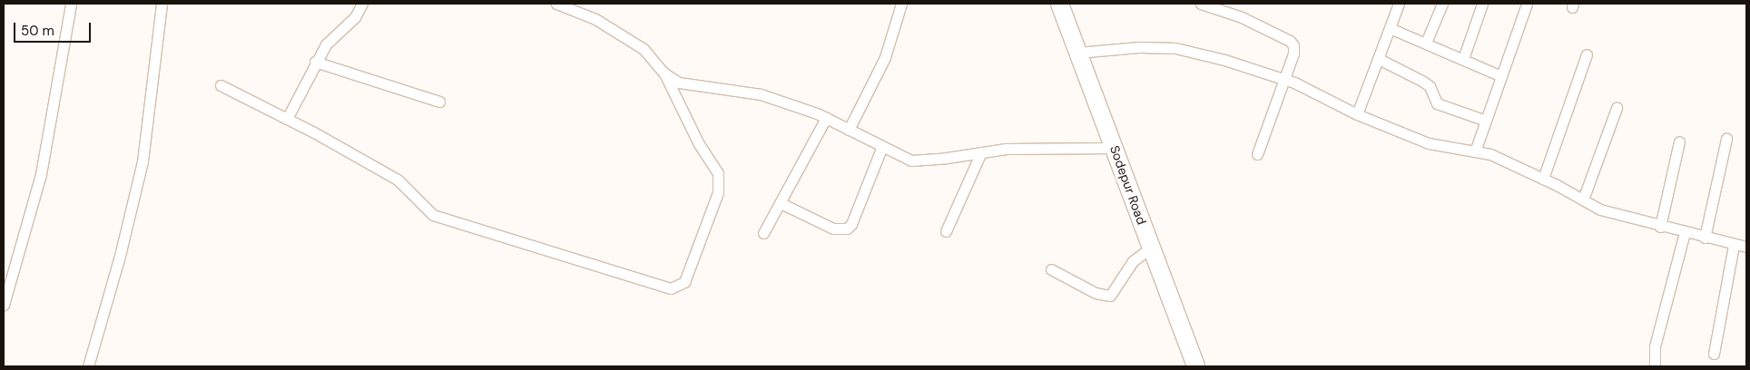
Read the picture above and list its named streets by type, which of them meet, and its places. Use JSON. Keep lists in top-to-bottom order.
{
  "streets": {
    "main road": ["Sodepur Road"]
  },
  "scale_bar": "50 m"
}
